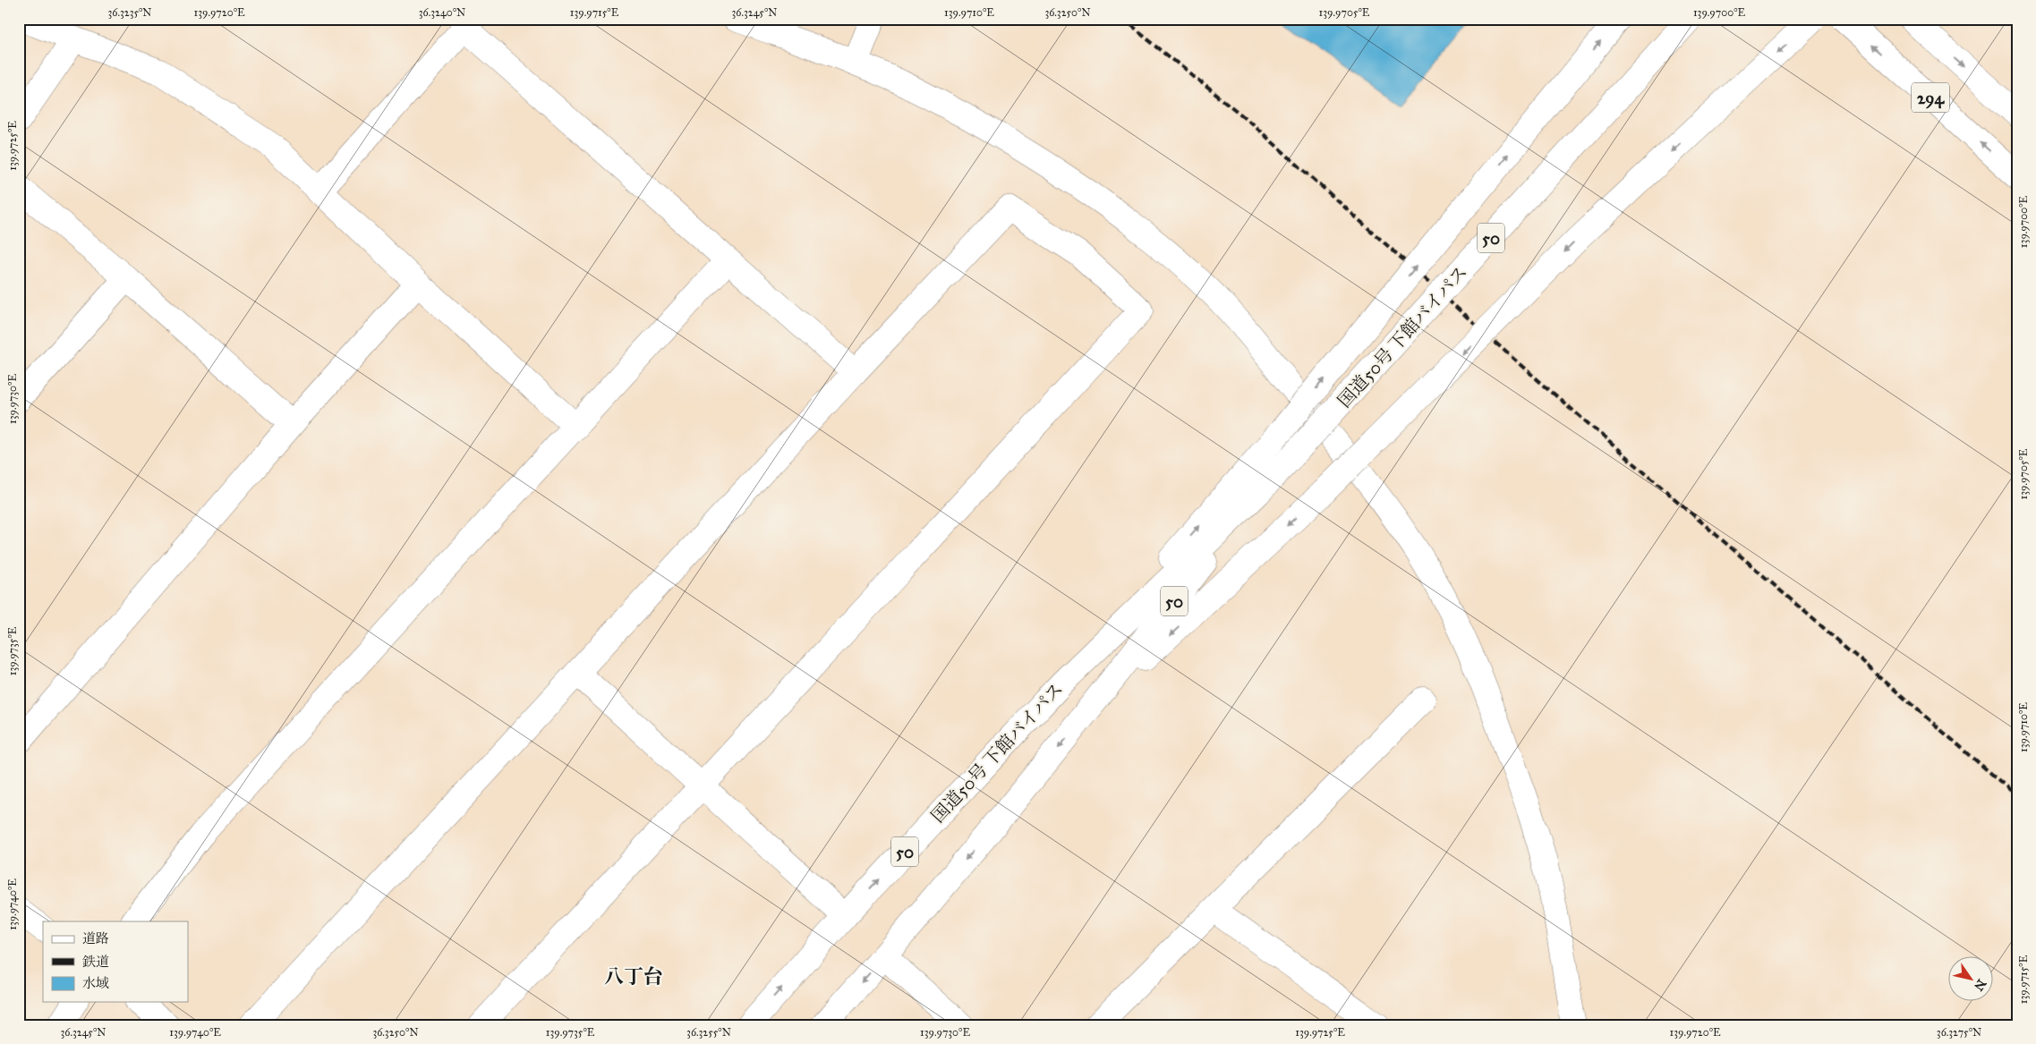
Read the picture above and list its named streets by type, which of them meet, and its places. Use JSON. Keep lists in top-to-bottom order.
{
  "streets": {
    "main road": ["294", "50", "国道50号 下館バイパス"]
  },
  "districts": ["八丁台"],
  "legend": ["道路", "鉄道", "水域"],
  "north": "bottom right",
  "coordinates": [
    "36.3235°N",
    "139.9720°E",
    "36.3240°N",
    "139.9715°E",
    "36.3245°N",
    "139.9710°E",
    "36.3250°N",
    "139.9705°E",
    "139.9700°E",
    "139.9725°E",
    "139.9730°E",
    "139.9735°E",
    "139.9740°E",
    "36.3255°N",
    "36.3275°N"
  ]
}
